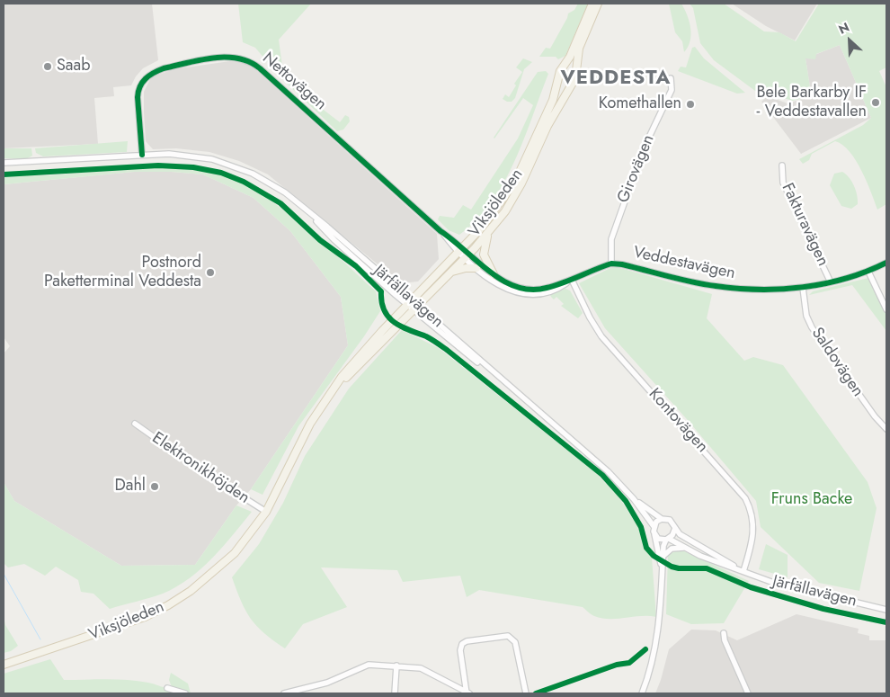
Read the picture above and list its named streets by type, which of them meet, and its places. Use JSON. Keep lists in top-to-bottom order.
{
  "streets": {
    "main road": ["Viksjöleden"],
    "street": [
      "Nettovägen",
      "Girovägen",
      "Fakturavägen",
      "Veddestavägen",
      "Järfällavägen",
      "Saldovägen",
      "Kontovägen",
      "Elektronikhöjden"
    ]
  },
  "crossings": [
    ["Nettovägen", "Viksjöleden"],
    ["Nettovägen", "Veddestavägen"],
    ["Nettovägen", "Järfällavägen"],
    ["Girovägen", "Veddestavägen"],
    ["Viksjöleden", "Veddestavägen"],
    ["Viksjöleden", "Järfällavägen"],
    ["Viksjöleden", "Elektronikhöjden"],
    ["Fakturavägen", "Veddestavägen"],
    ["Veddestavägen", "Saldovägen"],
    ["Veddestavägen", "Kontovägen"],
    ["Järfällavägen", "Kontovägen"]
  ],
  "districts": ["VEDDESTA"],
  "parks": ["Fruns Backe"],
  "places": [
    "Saab",
    "Bele Barkarby IF - Veddestavallen",
    "Komethallen",
    "Postnord Paketterminal Veddesta",
    "Dahl"
  ],
  "north": "top left"
}
